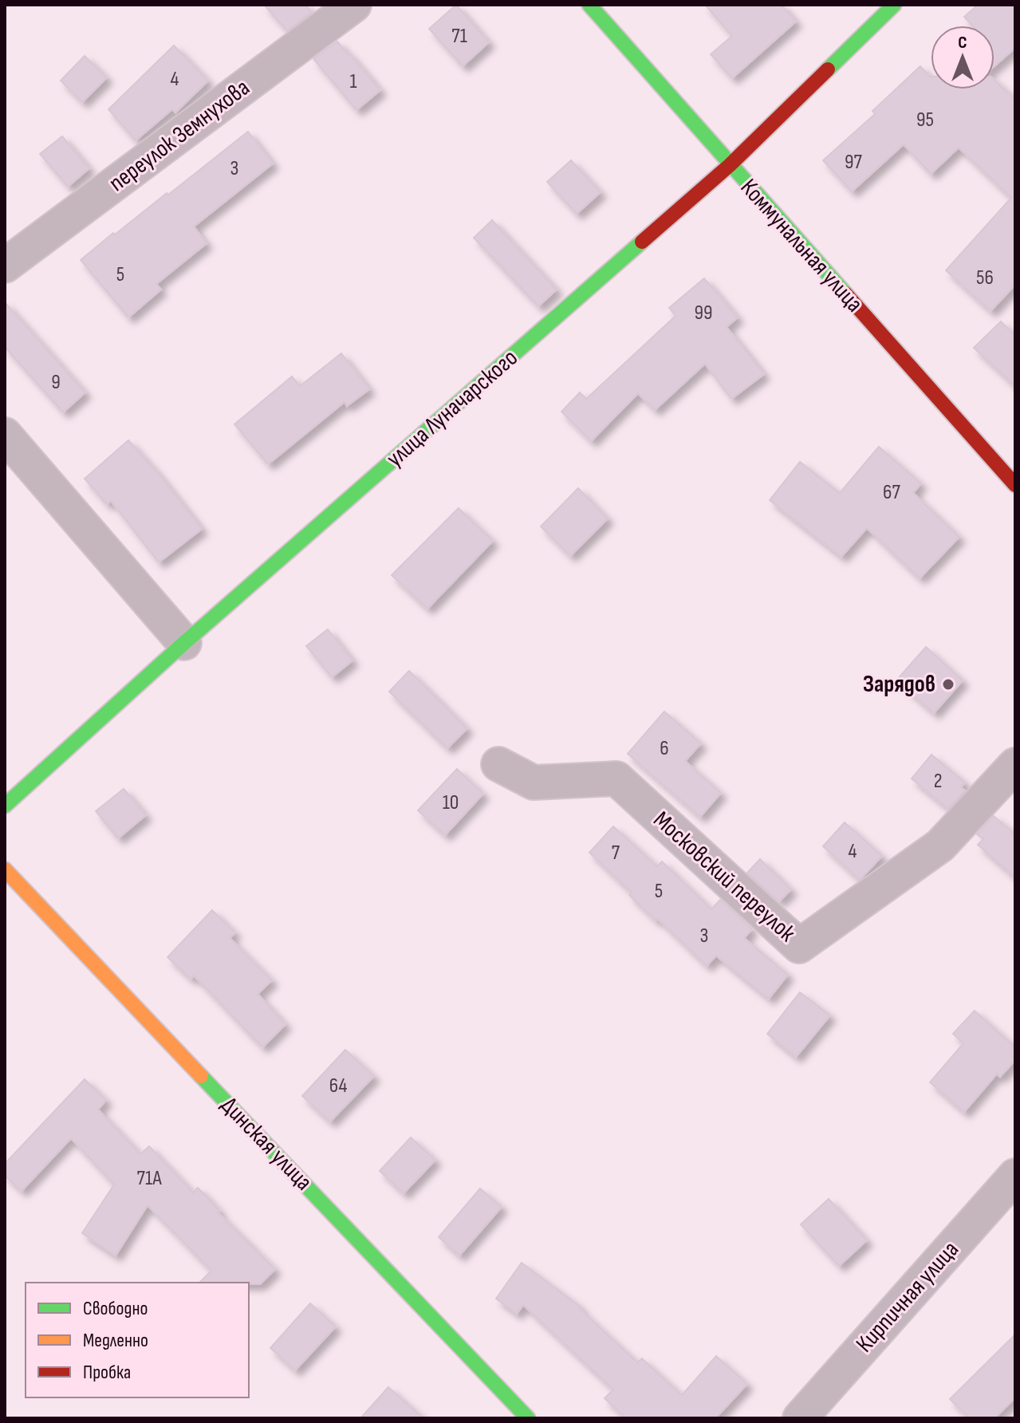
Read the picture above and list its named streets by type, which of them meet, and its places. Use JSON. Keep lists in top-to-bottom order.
{
  "streets": {
    "street": [
      "переулок Земнухова",
      "Коммунальная улица",
      "улица Луначарского",
      "Московский переулок",
      "Динская улица",
      "Кирпичная улица"
    ]
  },
  "crossings": [
    ["Коммунальная улица", "улица Луначарского"]
  ],
  "places": ["Зарядов"],
  "house_numbers": [
    "71",
    "4",
    "1",
    "95",
    "97",
    "3",
    "5",
    "56",
    "99",
    "9",
    "67",
    "6",
    "2",
    "10",
    "4",
    "7",
    "5",
    "3",
    "64",
    "71А"
  ],
  "legend": ["Свободно", "Медленно", "Пробка"],
  "north": "top"
}
